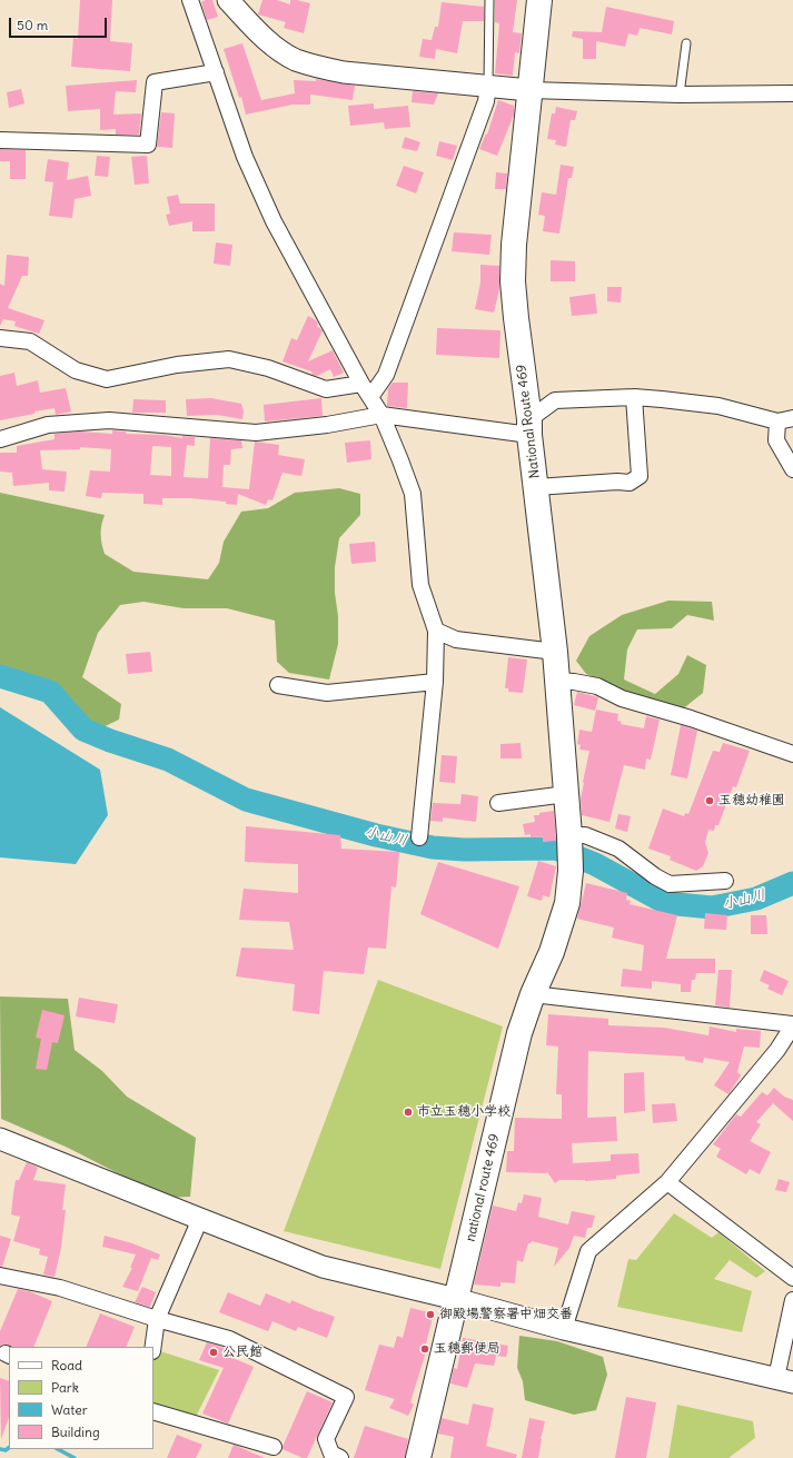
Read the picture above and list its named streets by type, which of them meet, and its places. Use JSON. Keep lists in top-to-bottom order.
{
  "streets": {
    "highway": ["National Route 469", "national route 469"]
  },
  "crossings": [
    ["National Route 469", "national route 469"]
  ],
  "water": ["小山川"],
  "places": [
    "玉穂幼稚園",
    "市立玉穂小学校",
    "御殿場警察署中畑交番",
    "玉穂郵便局",
    "公民館"
  ],
  "legend": [
    "Road",
    "Park",
    "Water",
    "Building"
  ],
  "scale_bar": "50 m"
}
